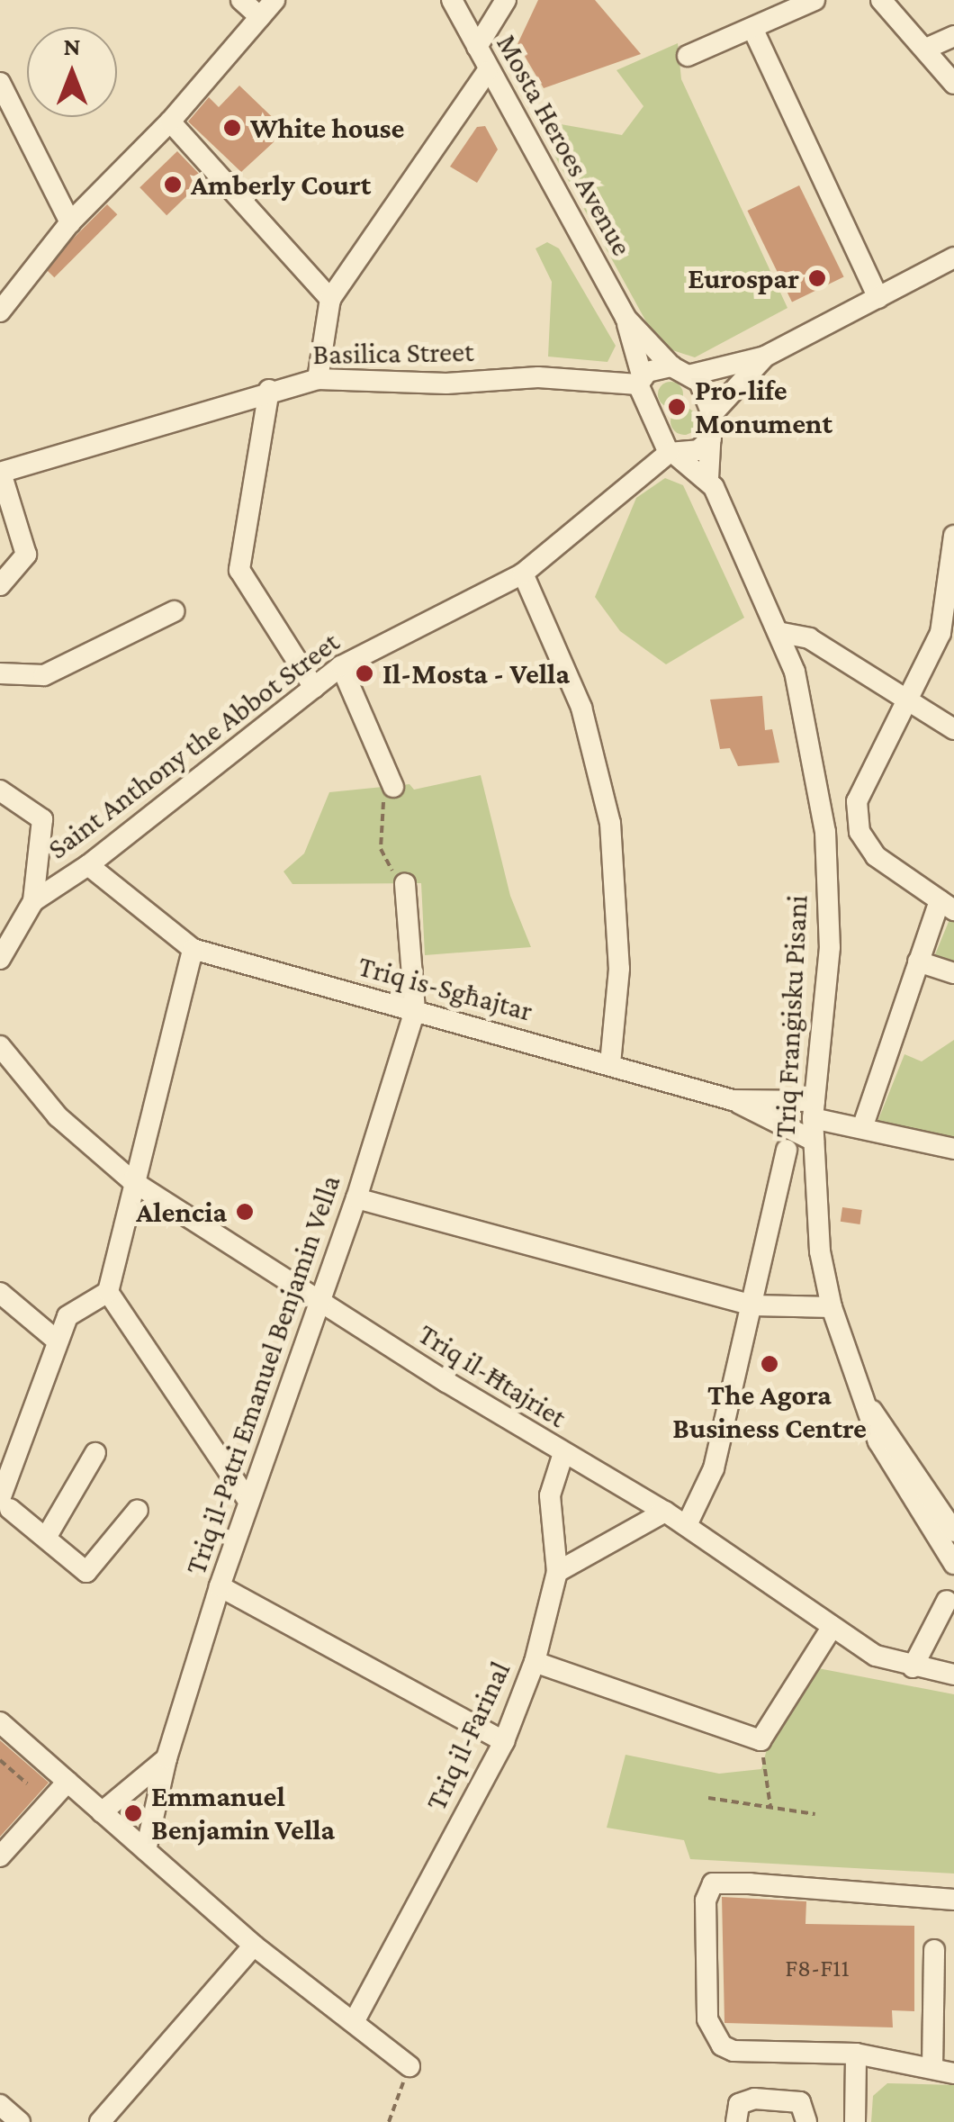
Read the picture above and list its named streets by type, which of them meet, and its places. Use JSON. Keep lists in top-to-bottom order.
{
  "streets": {
    "street": [
      "Mosta Heroes Avenue",
      "Basilica Street",
      "Saint Anthony the Abbot Street",
      "Triq is-Sgħajtar",
      "Triq Franġisku Pisani",
      "Triq il-Patri Emanuel Benjamin Vella",
      "Triq il-Ħtajriet",
      "Triq il-Farinal"
    ]
  },
  "crossings": [
    ["Mosta Heroes Avenue", "Basilica Street"],
    ["Mosta Heroes Avenue", "Saint Anthony the Abbot Street"],
    ["Mosta Heroes Avenue", "Triq Franġisku Pisani"],
    ["Saint Anthony the Abbot Street", "Triq is-Sgħajtar"],
    ["Saint Anthony the Abbot Street", "Triq Franġisku Pisani"],
    ["Triq is-Sgħajtar", "Triq Franġisku Pisani"],
    ["Triq is-Sgħajtar", "Triq il-Patri Emanuel Benjamin Vella"],
    ["Triq il-Patri Emanuel Benjamin Vella", "Triq il-Ħtajriet"],
    ["Triq il-Ħtajriet", "Triq il-Farinal"]
  ],
  "places": [
    "White house",
    "Amberly Court",
    "Eurospar",
    "Pro-life Monument",
    "Il-Mosta - Vella",
    "Alencia",
    "The Agora Business Centre",
    "Emmanuel Benjamin Vella"
  ],
  "house_numbers": ["F8-F11"],
  "north": "top"
}
